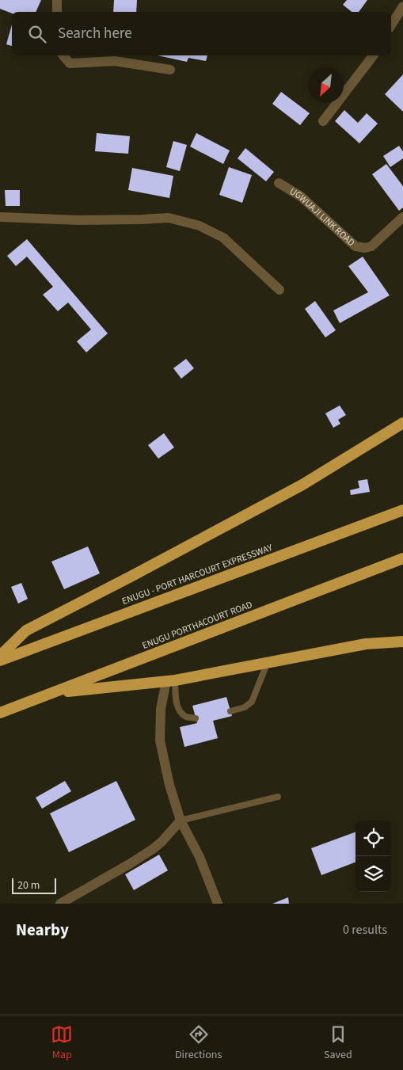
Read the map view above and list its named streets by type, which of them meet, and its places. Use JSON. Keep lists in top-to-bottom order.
{
  "streets": {
    "highway": ["ENUGU - PORT HARCOURT EXPRESSWAY", "ENUGU PORTHACOURT ROAD"],
    "street": ["UGWUAJI LINK ROAD"]
  },
  "scale_bar": "20 m",
  "north": "bottom left",
  "page": {
    "search": "Search here",
    "scale": "20 m",
    "heading": ["Nearby", "0 results"],
    "nav": ["Map", "Directions", "Saved"]
  }
}
